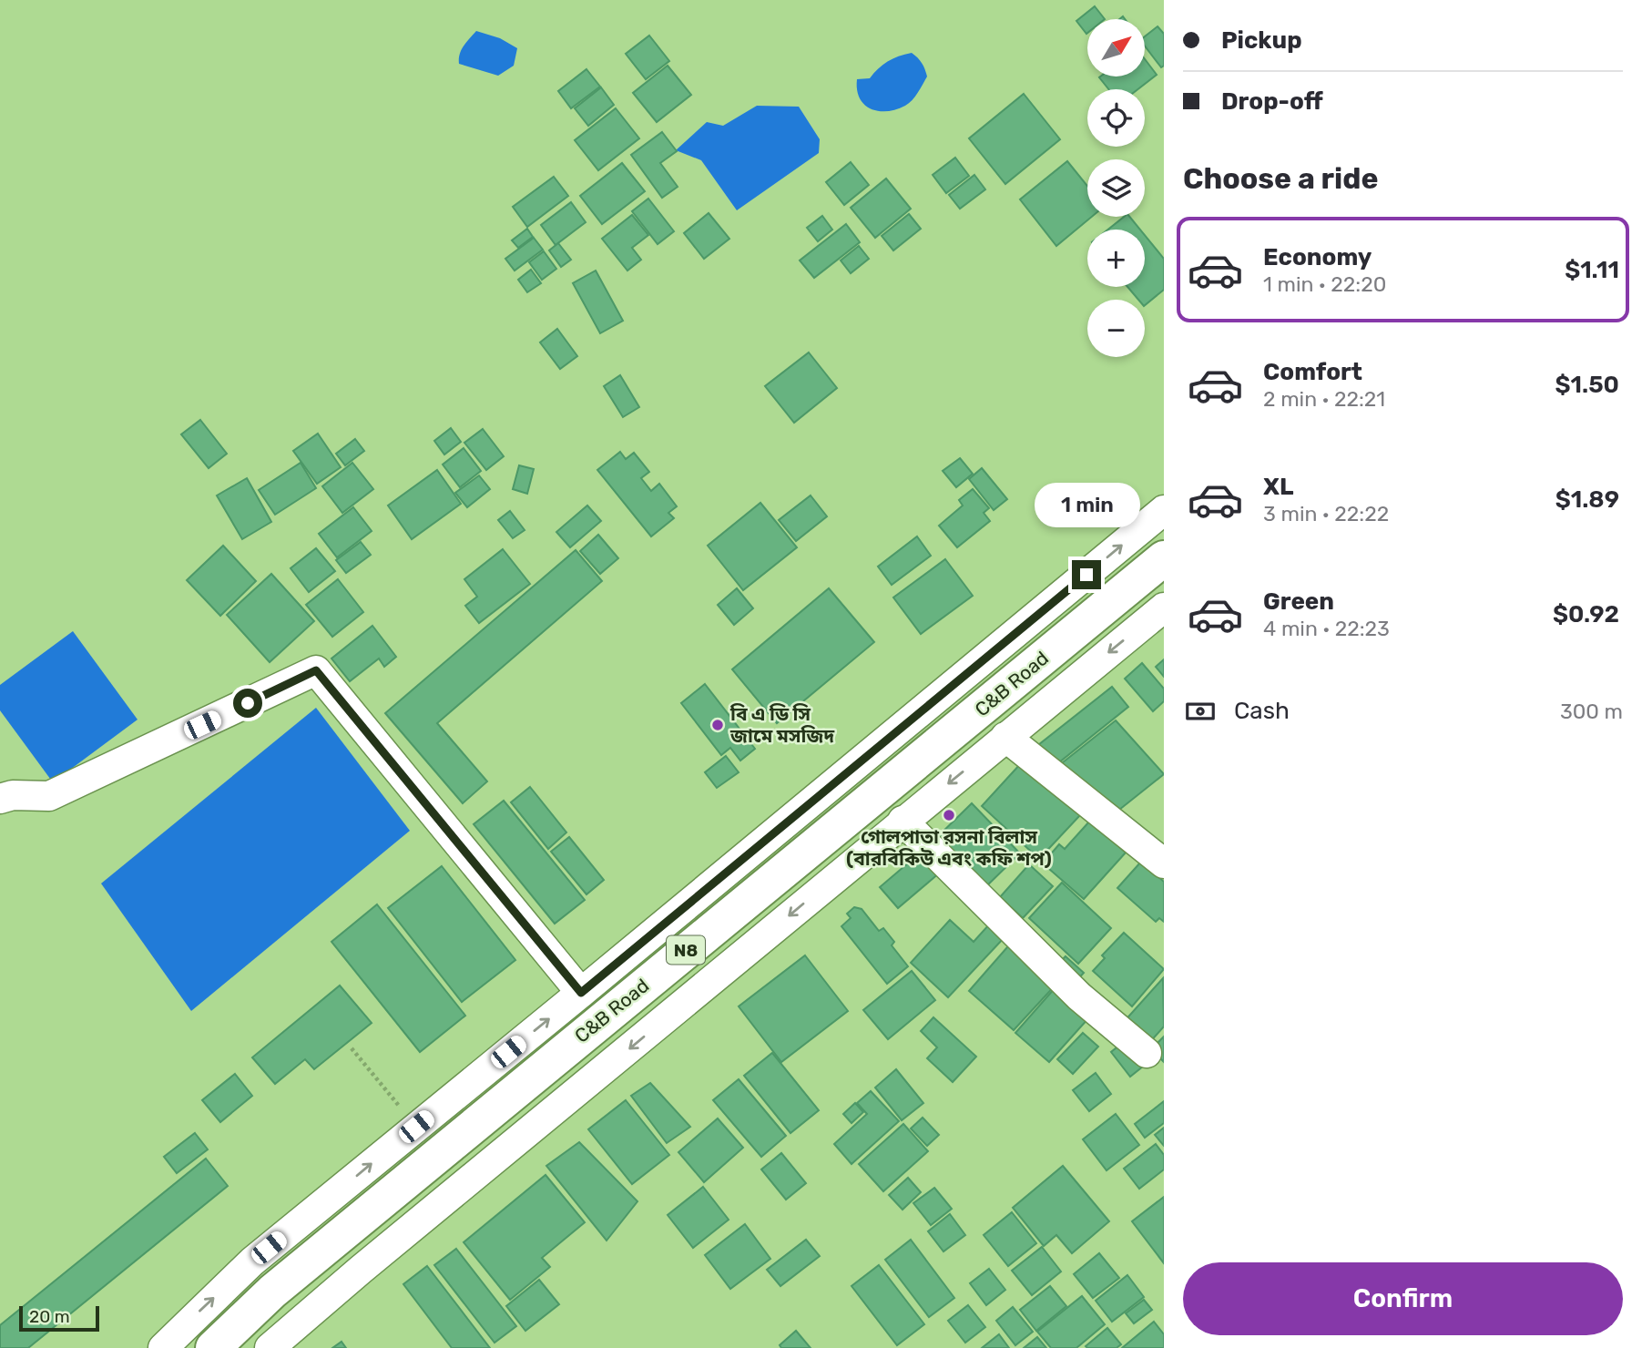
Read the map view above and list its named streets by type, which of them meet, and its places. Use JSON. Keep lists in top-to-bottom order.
{
  "streets": {
    "highway": ["C&B Road", "N8"]
  },
  "places": ["বি এ ডি সি জামে মসজিদ", "গোলপাতা রসনা বিলাস (বারবিকিউ এবং কফি শপ)"],
  "scale_bar": "20 m",
  "north": "top right",
  "page": {
    "banner": ["Pickup", "Drop-off"],
    "map_buttons": ["+", "−"],
    "heading": "Choose a ride",
    "list": [
      {
        "name": "Economy",
        "note": "1 min · 22:20",
        "value": "$1.11"
      },
      {
        "name": "Comfort",
        "note": "2 min · 22:21",
        "value": "$1.50"
      },
      {
        "name": "XL",
        "note": "3 min · 22:22",
        "value": "$1.89"
      },
      {
        "name": "Green",
        "note": "4 min · 22:23",
        "value": "$0.92"
      }
    ],
    "bubble": "1 min",
    "pay": ["Cash", "300 m"],
    "buttons": "Confirm",
    "scale": "20 m"
  }
}
